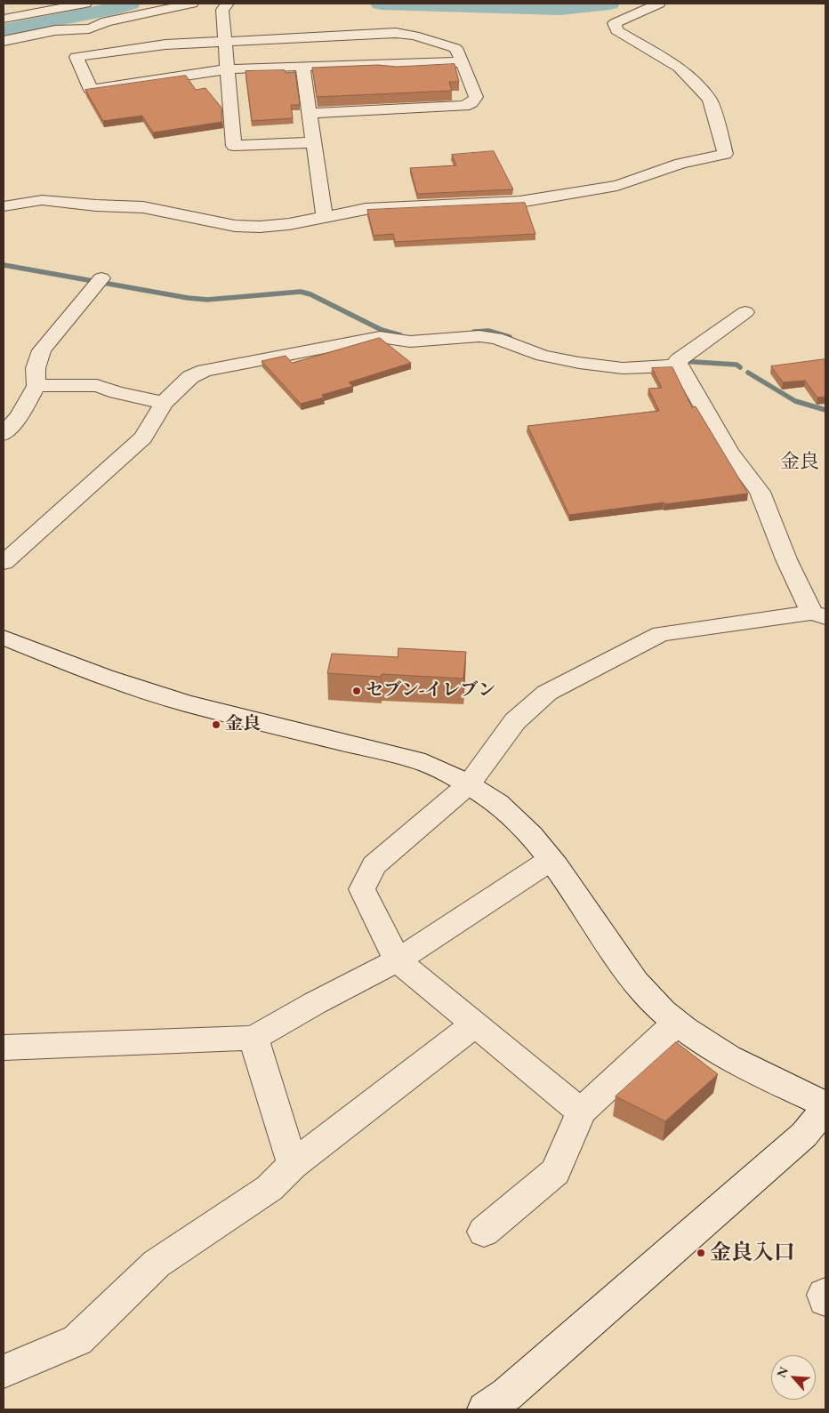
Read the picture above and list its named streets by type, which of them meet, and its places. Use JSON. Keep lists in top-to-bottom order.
{
  "districts": ["金良"],
  "places": ["セブン-イレブン", "金良", "金良入口"],
  "north": "top left"
}
